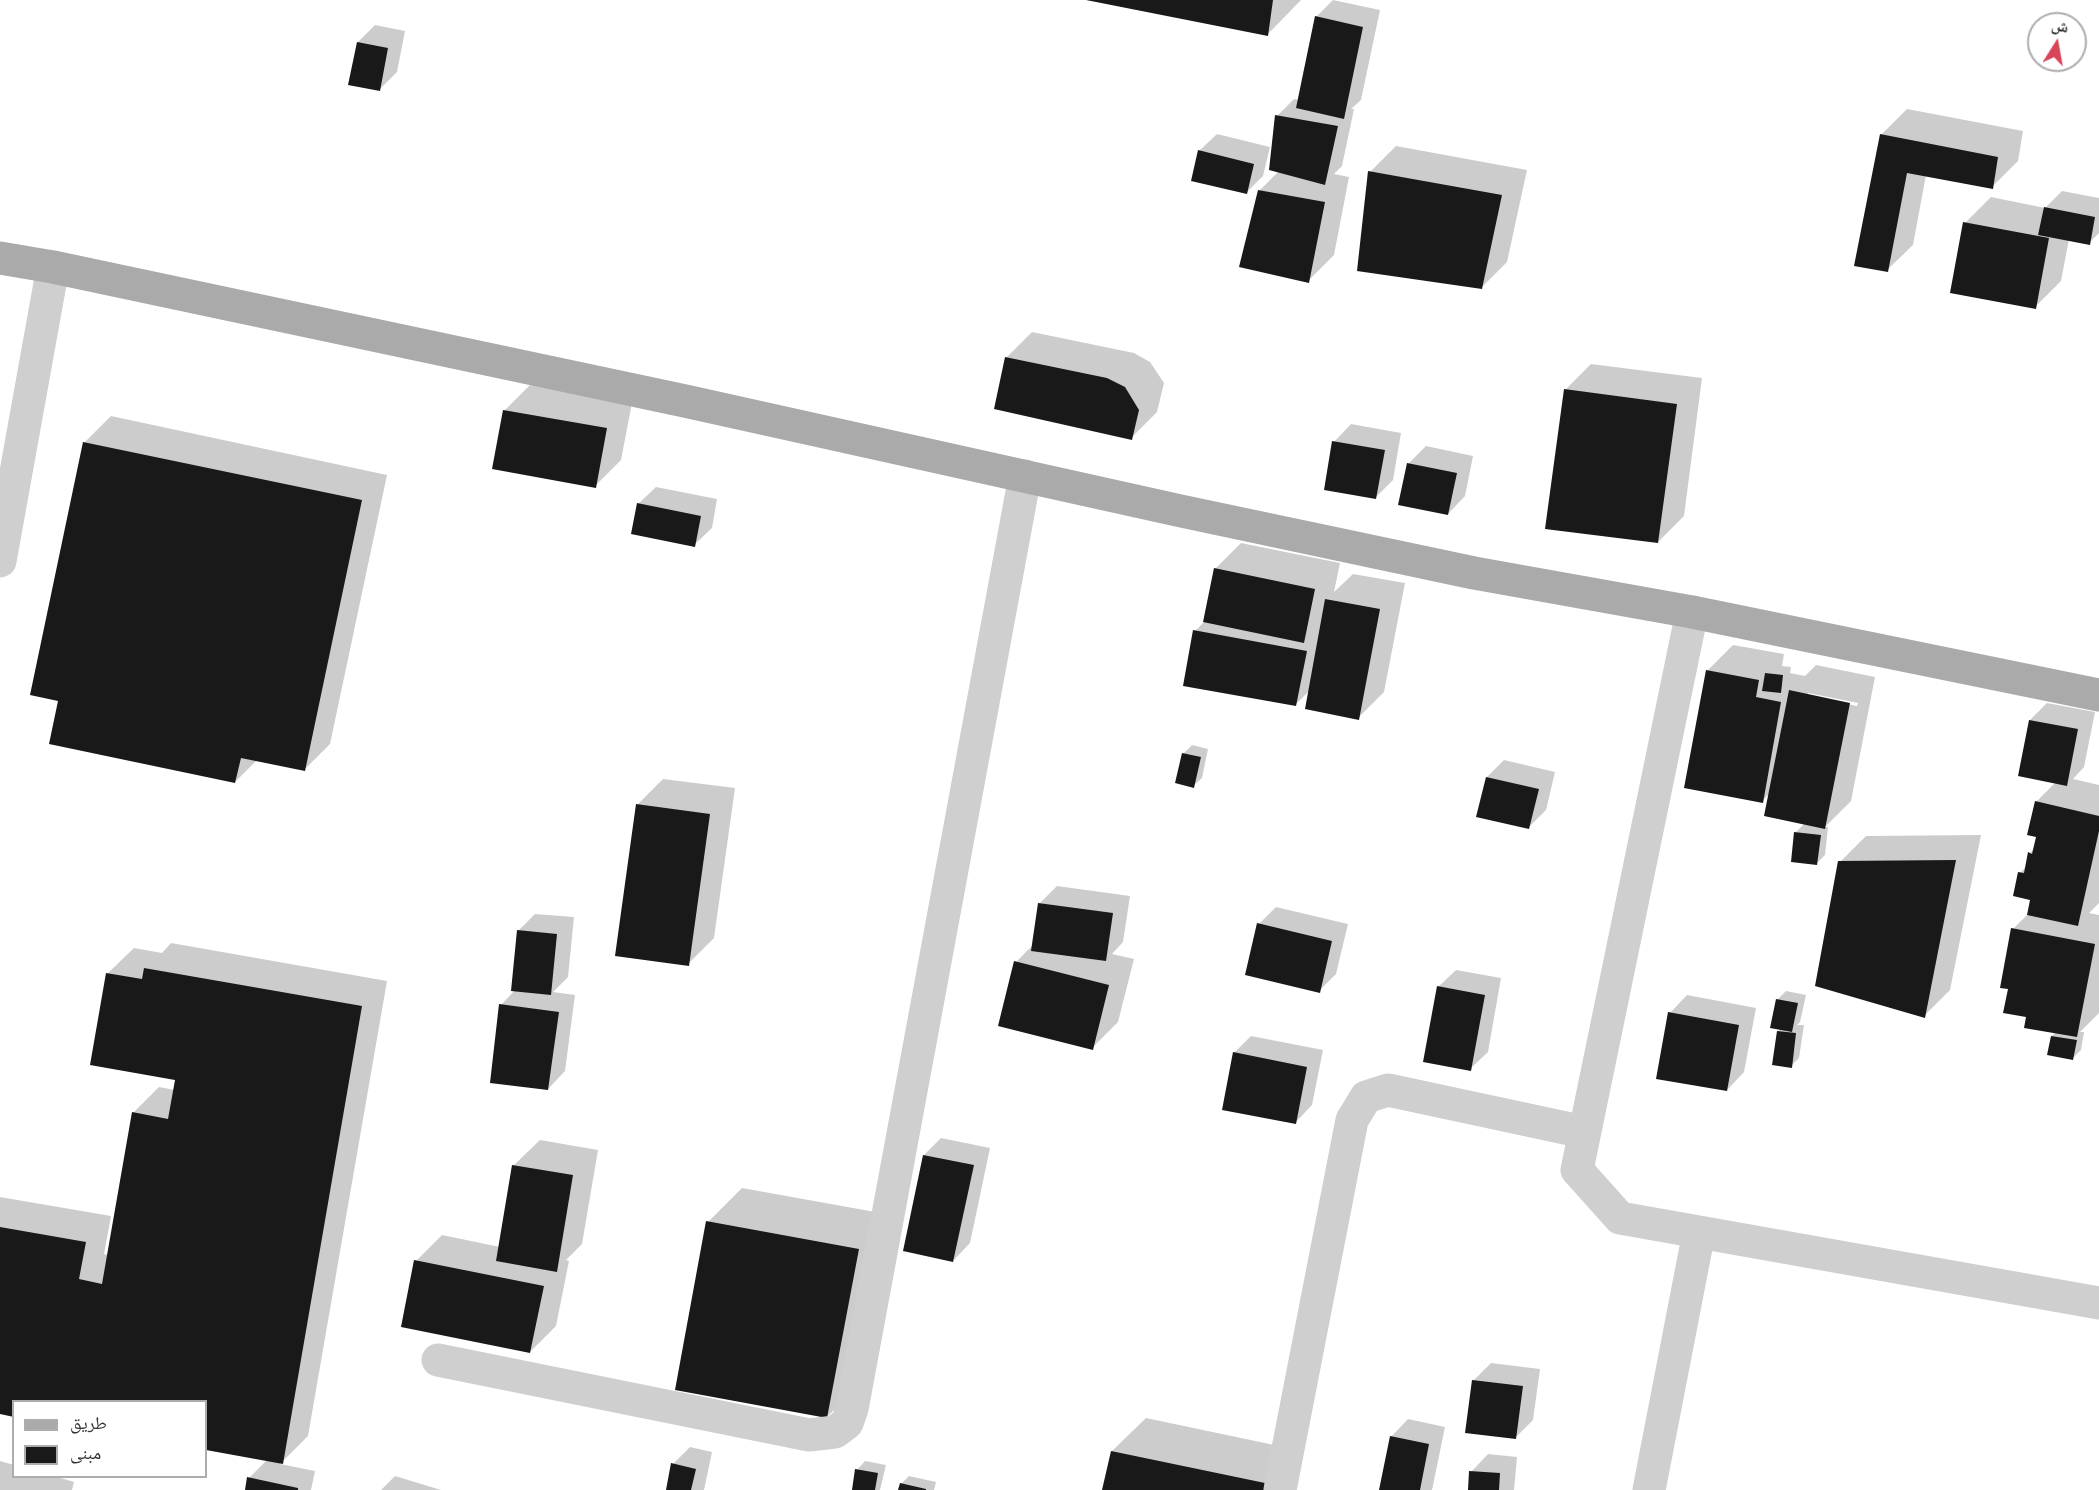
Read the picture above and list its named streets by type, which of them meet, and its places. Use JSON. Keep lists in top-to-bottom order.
{
  "legend": ["طريق", "مبنى"],
  "north": "top"
}
